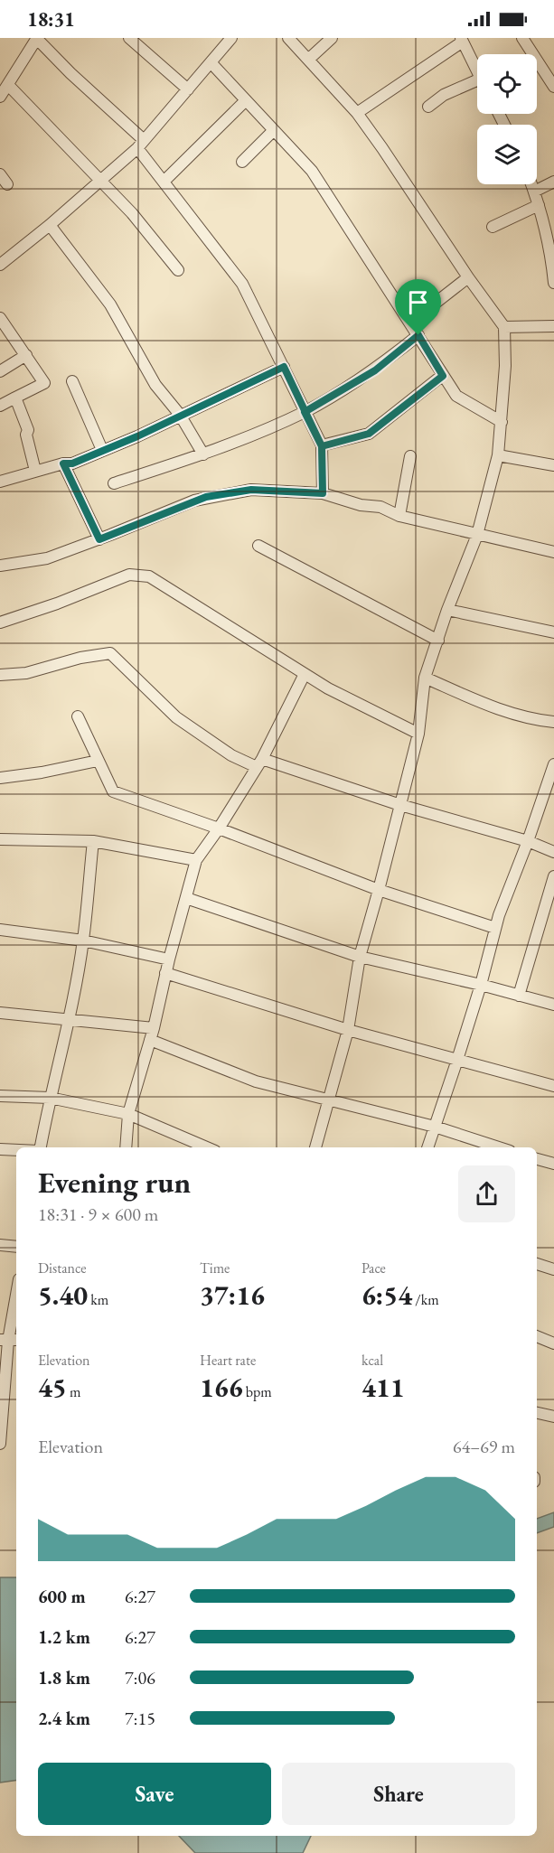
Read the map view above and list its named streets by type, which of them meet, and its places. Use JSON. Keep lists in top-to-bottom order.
{
  "page": {
    "status": "18:31",
    "heading": ["Evening run", "18:31 · 9 × 600 m"],
    "stats": [
      ["Distance", "5.40 km"],
      ["Time", "37:16"],
      ["Pace", "6:54 /km"],
      ["Elevation", "45 m"],
      ["Heart rate", "166 bpm"],
      ["kcal", "411"]
    ],
    "chart": ["Elevation", "64–69 m"],
    "list": [
      {
        "name": "600 m",
        "note": "6:27"
      },
      {
        "name": "1.2 km",
        "note": "6:27"
      },
      {
        "name": "1.8 km",
        "note": "7:06"
      },
      {
        "name": "2.4 km",
        "note": "7:15"
      }
    ],
    "buttons": ["Save", "Share"]
  }
}
